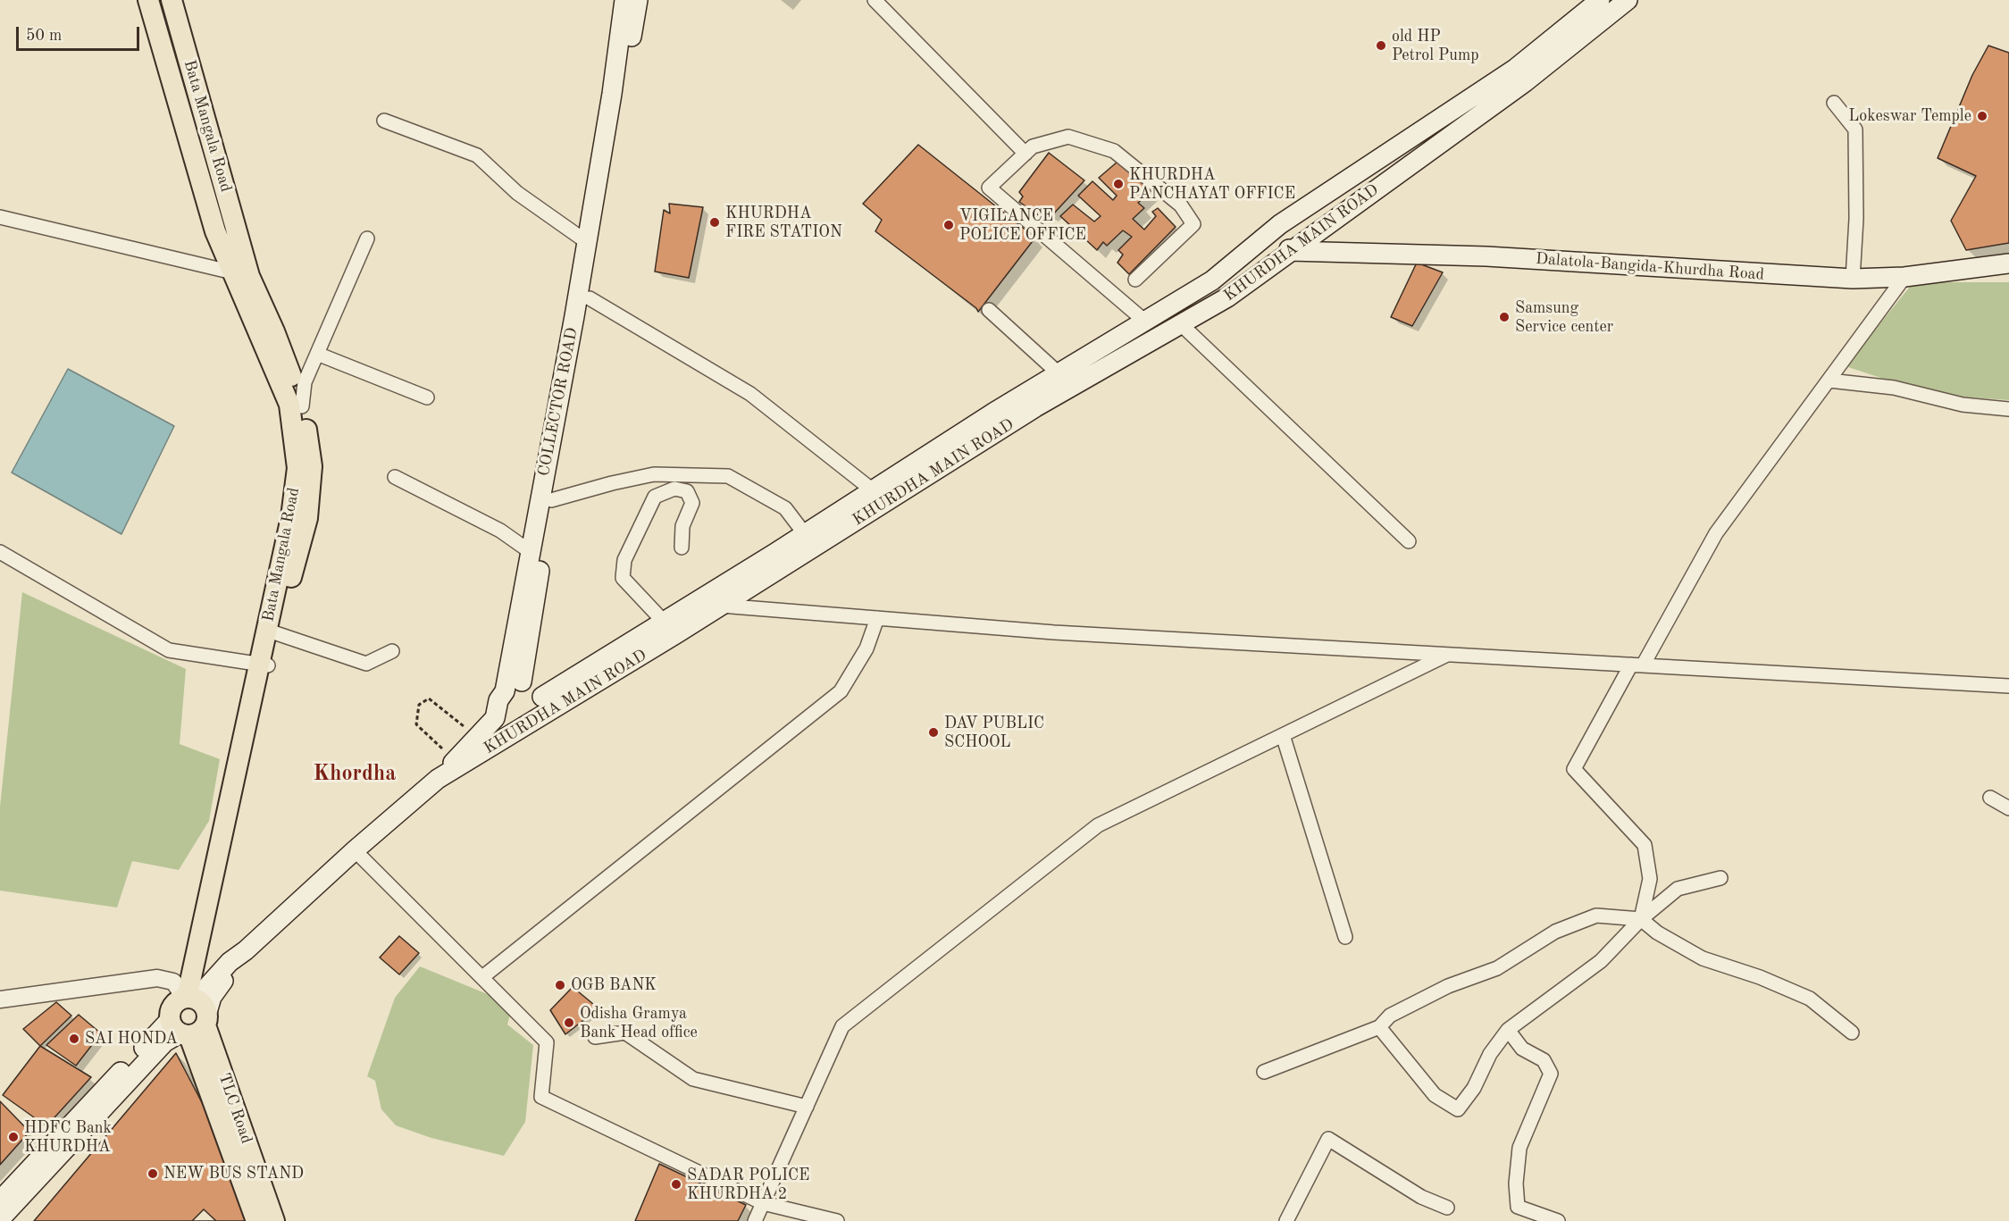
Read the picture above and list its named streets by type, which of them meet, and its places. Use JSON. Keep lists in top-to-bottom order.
{
  "streets": {
    "main road": [
      "Bata Mangala Road",
      "KHURDHA MAIN ROAD",
      "Dalatola-Bangida-Khurdha Road",
      "COLLECTOR ROAD",
      "TLC Road"
    ]
  },
  "crossings": [
    ["Bata Mangala Road", "KHURDHA MAIN ROAD"],
    ["Bata Mangala Road", "TLC Road"],
    ["KHURDHA MAIN ROAD", "Dalatola-Bangida-Khurdha Road"],
    ["KHURDHA MAIN ROAD", "COLLECTOR ROAD"],
    ["KHURDHA MAIN ROAD", "TLC Road"]
  ],
  "districts": ["Khordha"],
  "places": [
    "old HP Petrol Pump",
    "Lokeswar Temple",
    "KHURDHA PANCHAYAT OFFICE",
    "KHURDHA FIRE STATION",
    "VIGILANCE POLICE OFFICE",
    "Samsung Service center",
    "DAV PUBLIC SCHOOL",
    "OGB BANK",
    "Odisha Gramya Bank Head office",
    "SAI HONDA",
    "HDFC Bank KHURDHA",
    "NEW BUS STAND",
    "SADAR POLICE KHURDHA 2"
  ],
  "scale_bar": "50 m"
}
